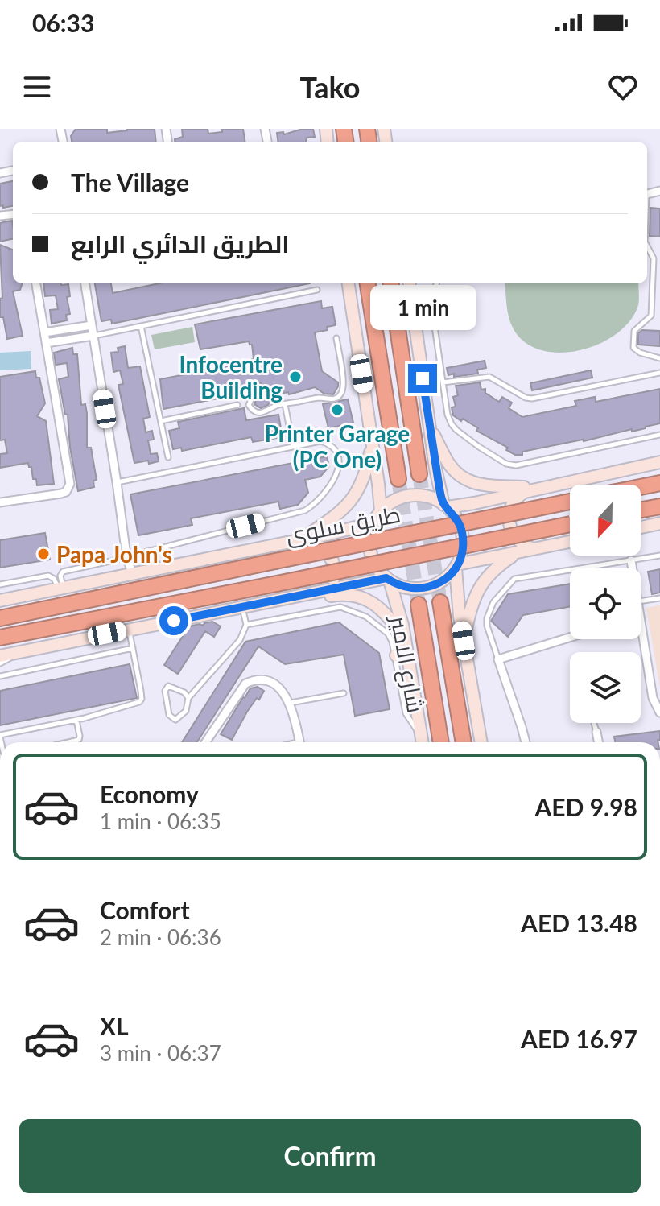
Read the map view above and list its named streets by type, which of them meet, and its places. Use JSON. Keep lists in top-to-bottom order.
{
  "streets": {
    "highway": ["طريق سلوى"],
    "main road": ["شارع الامير"]
  },
  "crossings": [
    ["طريق سلوى", "شارع الامير"]
  ],
  "places": ["Infocentre Building", "Printer Garage (PC One)", "Papa John's"],
  "north": "bottom",
  "page": {
    "status": "06:33",
    "header": "Tako",
    "banner": ["The Village", "الطريق الدائري الرابع"],
    "bubble": "1 min",
    "list": [
      {
        "name": "Economy",
        "note": "1 min · 06:35",
        "value": "AED 9.98"
      },
      {
        "name": "Comfort",
        "note": "2 min · 06:36",
        "value": "AED 13.48"
      },
      {
        "name": "XL",
        "note": "3 min · 06:37",
        "value": "AED 16.97"
      }
    ],
    "buttons": "Confirm"
  }
}
